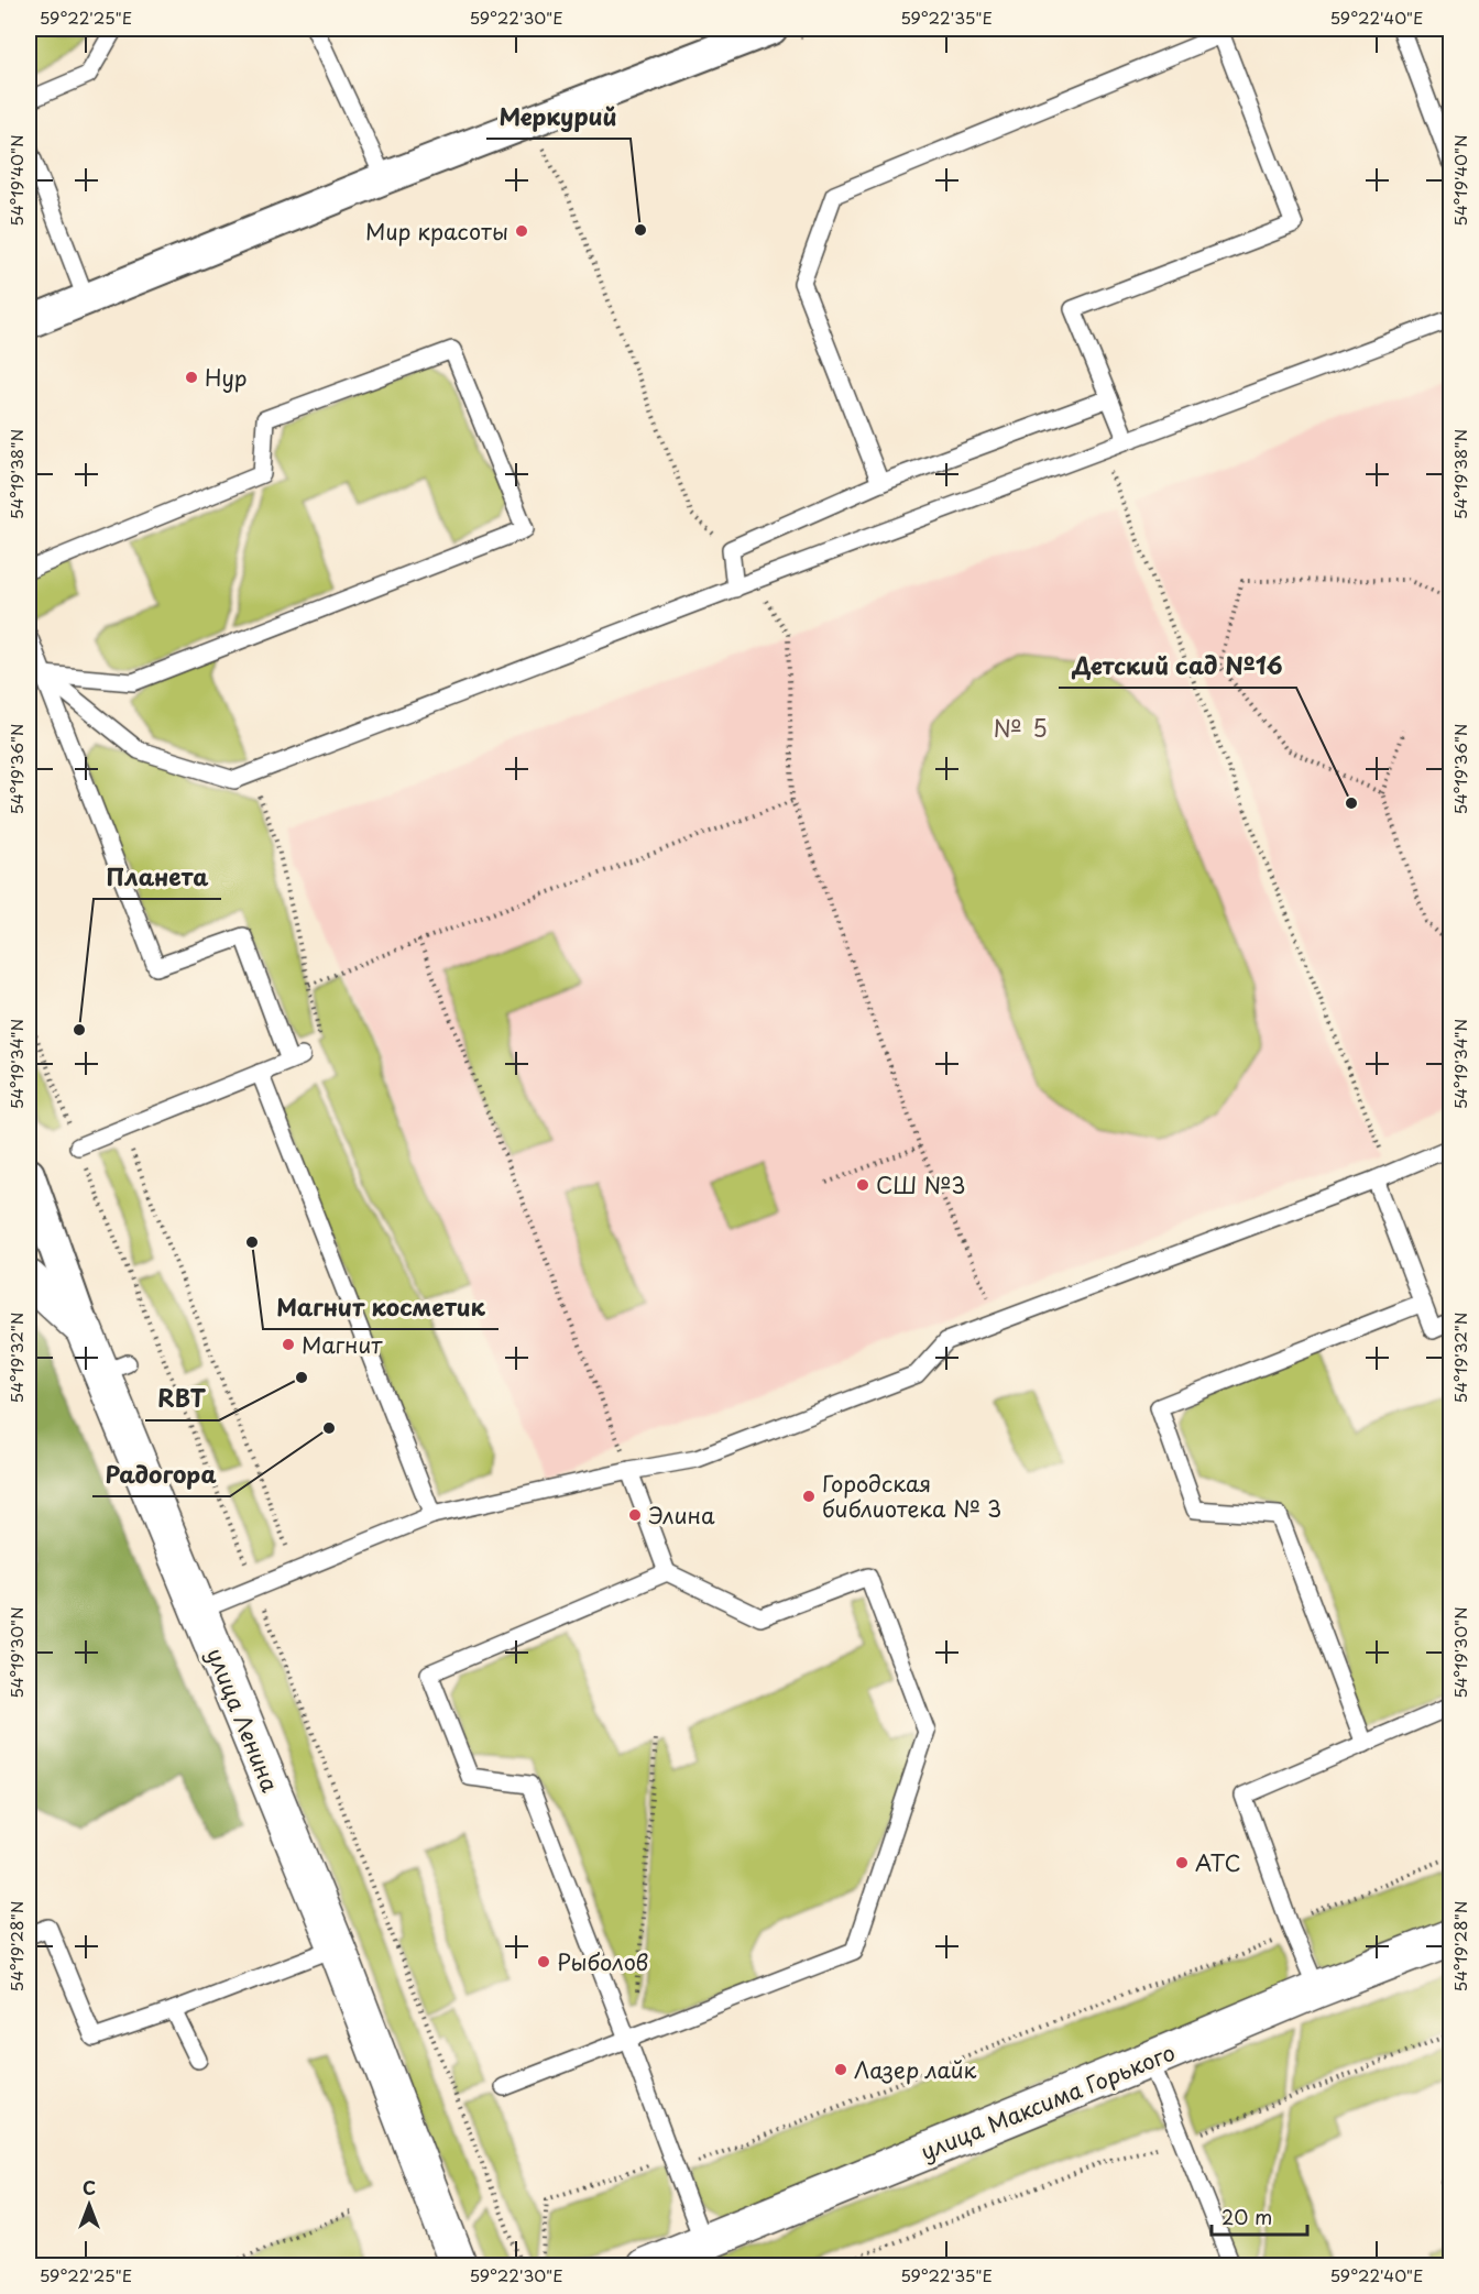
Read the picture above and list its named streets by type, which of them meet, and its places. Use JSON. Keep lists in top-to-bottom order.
{
  "streets": {
    "main road": ["улица Ленина", "улица Максима Горького"]
  },
  "districts": ["№ 5"],
  "places": [
    "Меркурий",
    "Мир красоты",
    "Нур",
    "Детский сад №16",
    "Планета",
    "СШ №3",
    "Магнит косметик",
    "Магнит",
    "RBT",
    "Радогора",
    "Городская библиотека № 3",
    "Элина",
    "АТС",
    "Рыболов",
    "Лазер лайк"
  ],
  "scale_bar": "20 m",
  "north": "top",
  "coordinates": [
    "59°22'25\"E",
    "59°22'30\"E",
    "59°22'35\"E",
    "59°22'40\"E",
    "54°19'40\"N",
    "54°19'38\"N",
    "54°19'36\"N",
    "54°19'34\"N",
    "54°19'32\"N",
    "54°19'30\"N",
    "54°19'28\"N"
  ]
}
